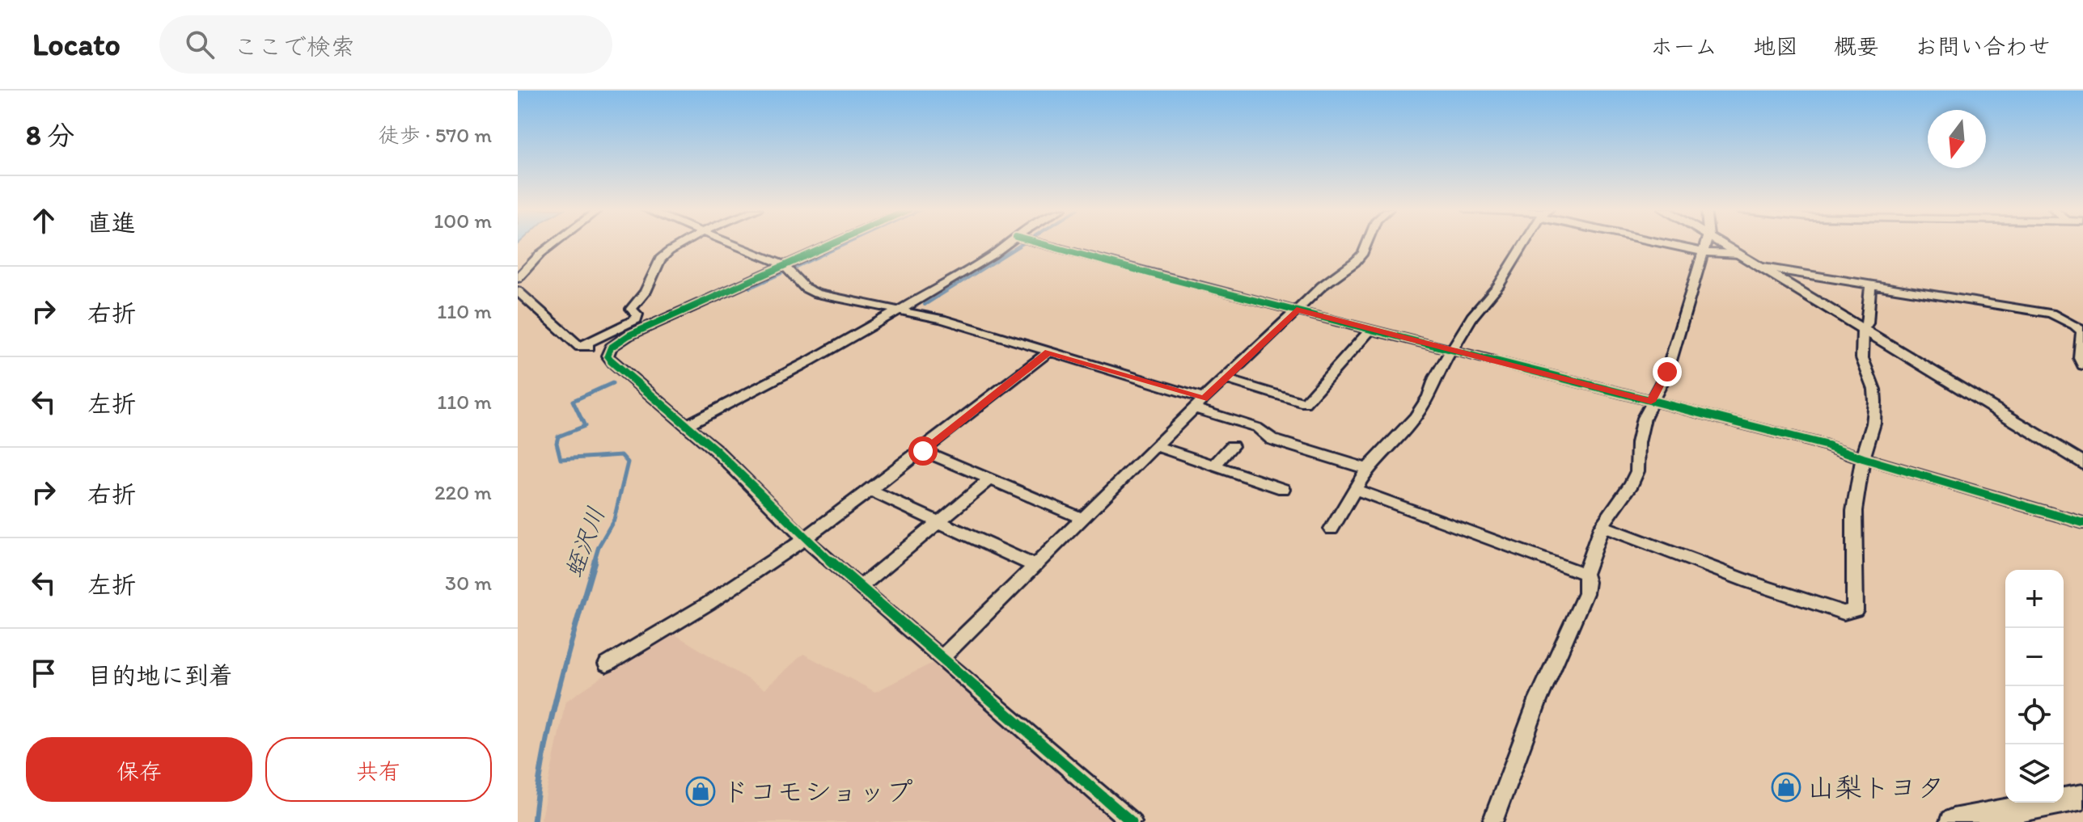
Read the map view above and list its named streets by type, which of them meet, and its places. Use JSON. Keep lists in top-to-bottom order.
{
  "water": ["蛭沢川"],
  "places": {
    "shop": ["山梨トヨタ", "ドコモショップ"]
  },
  "north": "bottom",
  "page": {
    "header": "Locato",
    "search": "ここで検索",
    "nav": [
      "ホーム",
      "地図",
      "概要",
      "お問い合わせ"
    ],
    "heading": ["8 分", "徒歩 · 570 m"],
    "list": [
      ["直進", "100 m"],
      ["右折", "110 m"],
      ["左折", "110 m"],
      ["右折", "220 m"],
      ["左折", "30 m"],
      "目的地に到着"
    ],
    "map_buttons": ["+", "−"],
    "buttons": ["保存", "共有"]
  }
}
